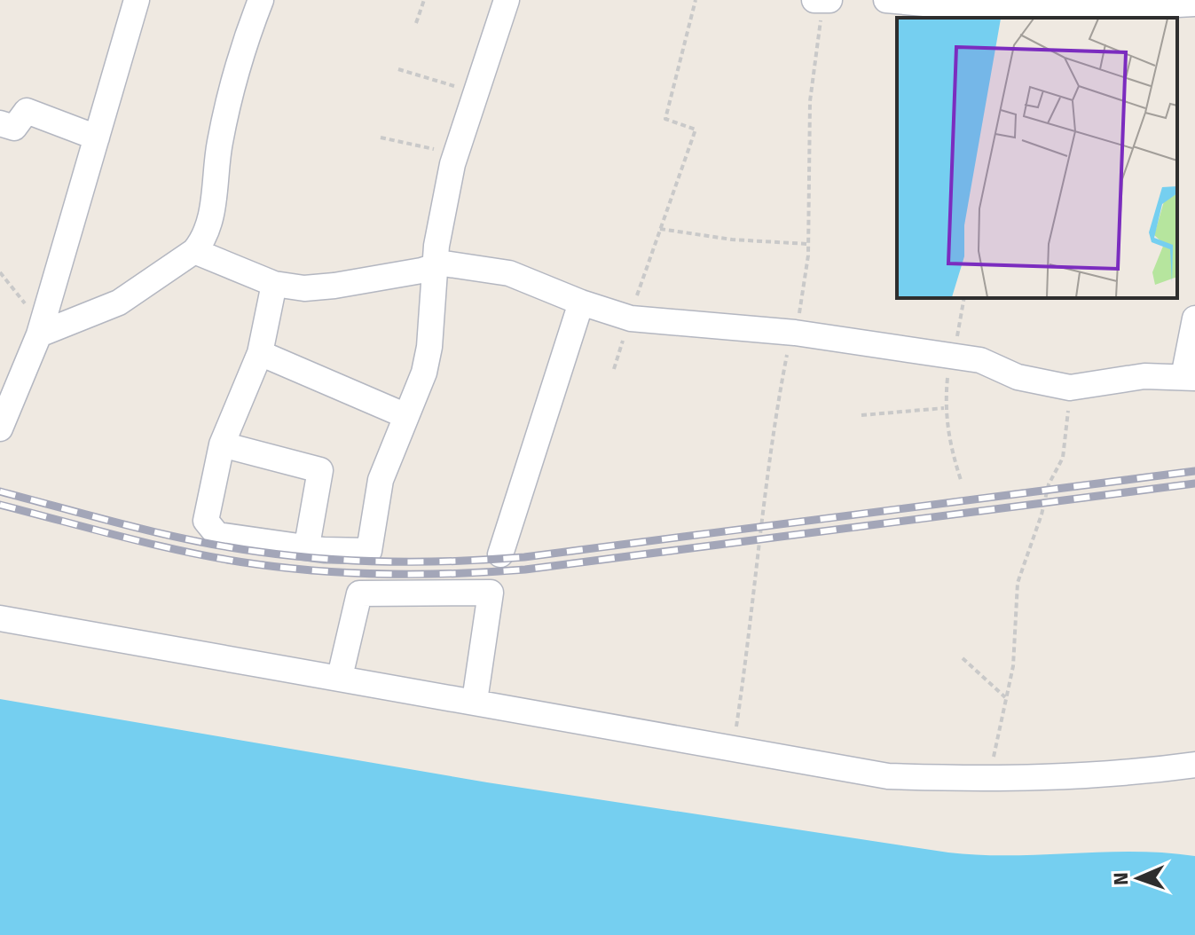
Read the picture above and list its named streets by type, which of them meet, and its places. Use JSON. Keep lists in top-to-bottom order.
{
  "north": "left"
}
